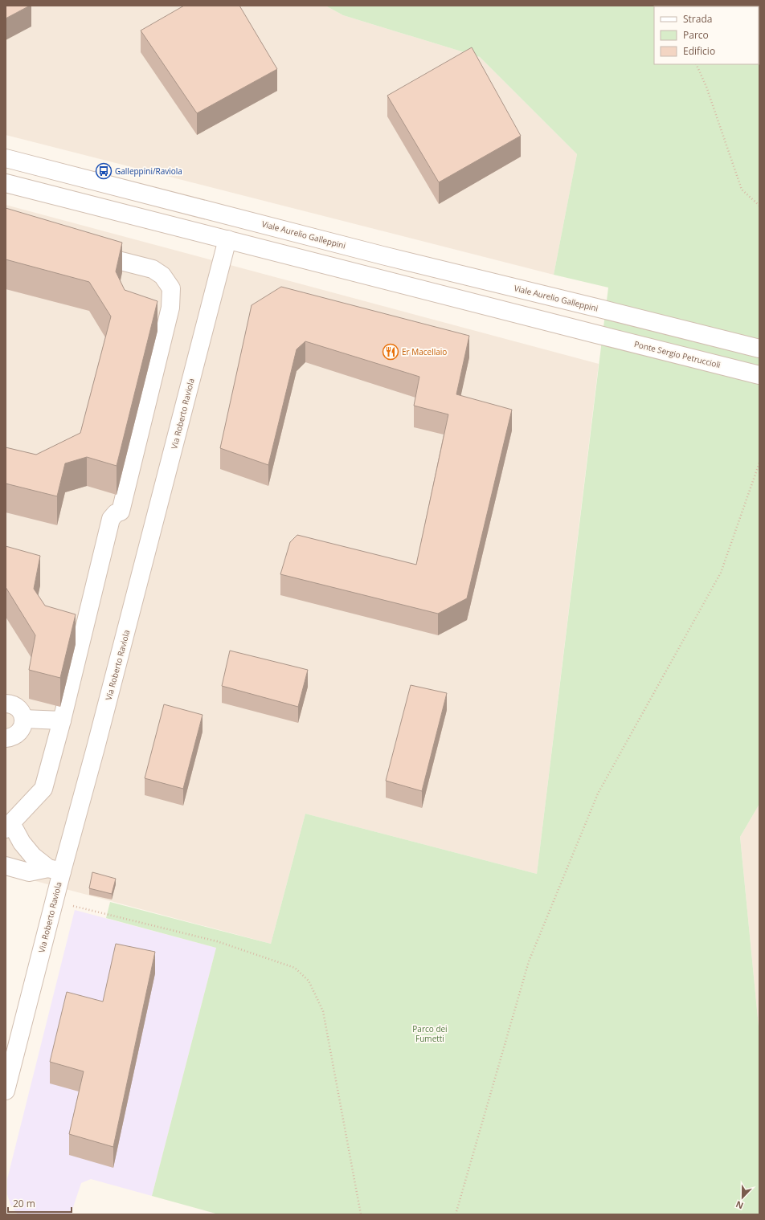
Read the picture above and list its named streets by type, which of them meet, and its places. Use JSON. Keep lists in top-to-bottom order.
{
  "streets": {
    "street": ["Viale Aurelio Galleppini", "Ponte Sergio Petruccioli", "Via Roberto Raviola"]
  },
  "crossings": [
    ["Ponte Sergio Petruccioli", "Via Roberto Raviola"]
  ],
  "parks": ["Parco dei Fumetti"],
  "places": {
    "bus stop": ["Galleppini/Raviola"],
    "restaurant": ["Er Macellaio"]
  },
  "legend": ["Strada", "Parco", "Edificio"],
  "scale_bar": "20 m",
  "north": "bottom"
}
